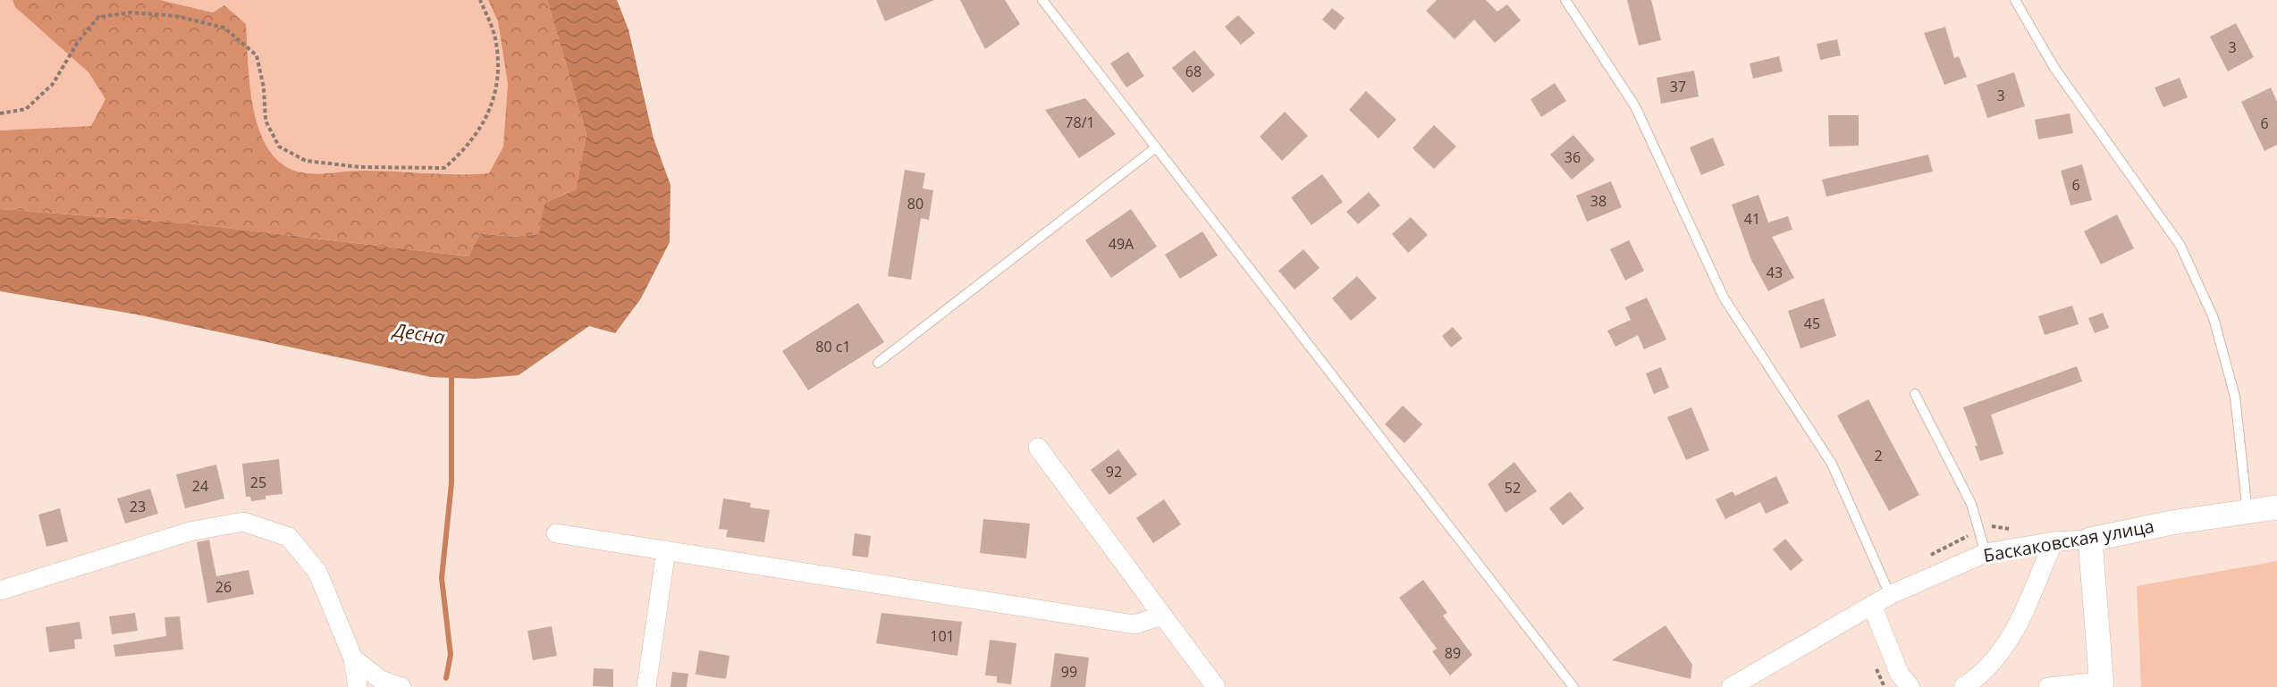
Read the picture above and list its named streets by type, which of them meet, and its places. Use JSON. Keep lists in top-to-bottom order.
{
  "streets": {
    "street": ["Баскаковская улица"]
  },
  "water": ["Десна"],
  "house_numbers": [
    "3",
    "68",
    "37",
    "3",
    "78/1",
    "6",
    "36",
    "6",
    "38",
    "80",
    "41",
    "49А",
    "43",
    "45",
    "80 с1",
    "2",
    "92",
    "25",
    "24",
    "52",
    "23",
    "26",
    "101",
    "89",
    "99"
  ]
}
